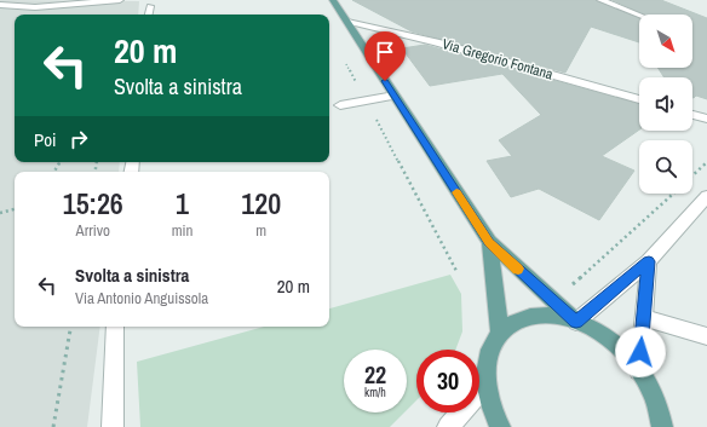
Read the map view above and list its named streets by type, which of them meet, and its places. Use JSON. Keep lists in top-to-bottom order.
{
  "streets": {
    "street": ["Via Gregorio Fontana"]
  },
  "north": "bottom right",
  "page": {
    "turn": ["20 m", "Svolta a sinistra"],
    "then": "Poi",
    "eta": [
      "15:26",
      "Arrivo",
      "1",
      "min",
      "120",
      "m"
    ],
    "list": [
      {
        "name": "Svolta a sinistra",
        "note": "Via Antonio Anguissola",
        "value": "20 m"
      }
    ],
    "speed": "22 km/h",
    "limit": "30"
  }
}
